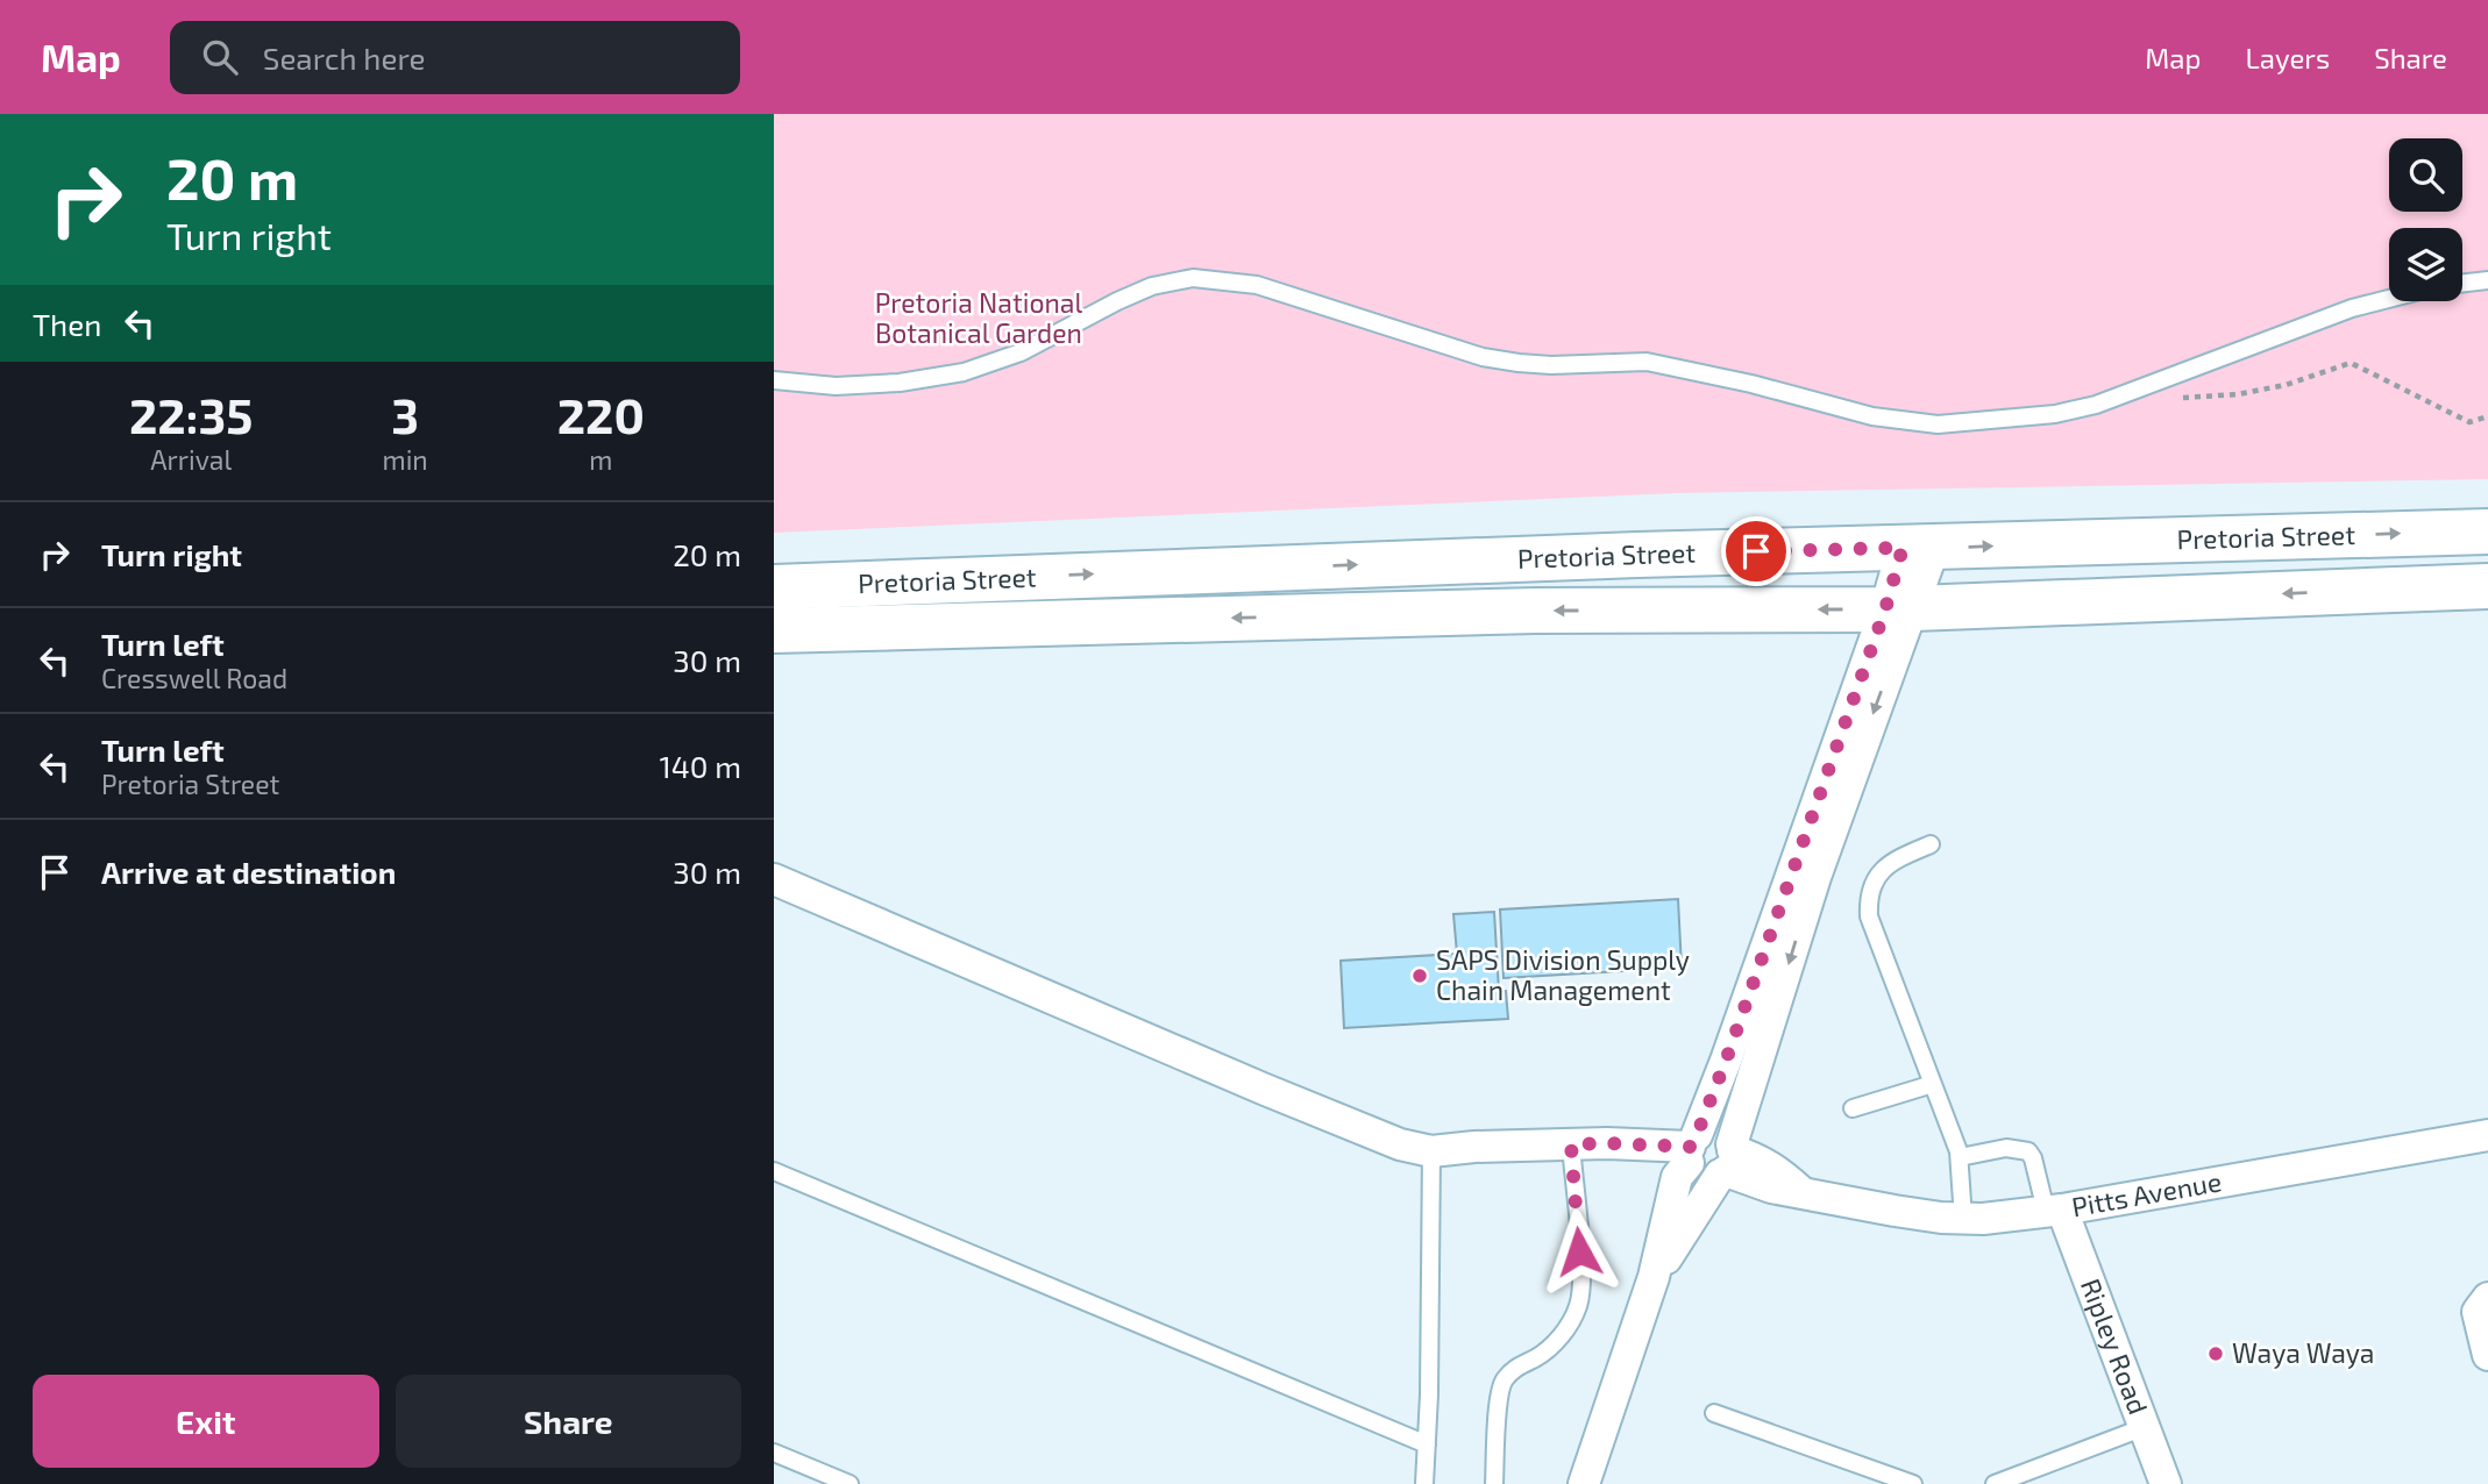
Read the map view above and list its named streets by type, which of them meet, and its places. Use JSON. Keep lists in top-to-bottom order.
{
  "streets": {
    "main road": ["Pretoria Street"],
    "street": ["Pitts Avenue", "Ripley Road"]
  },
  "crossings": [
    ["Pitts Avenue", "Ripley Road"]
  ],
  "parks": ["Pretoria National Botanical Garden"],
  "places": ["SAPS Division Supply Chain Management", "Waya Waya"],
  "page": {
    "header": "Map",
    "search": "Search here",
    "nav": ["Map", "Layers", "Share"],
    "turn": ["20 m", "Turn right"],
    "then": "Then",
    "eta": [
      "22:35",
      "Arrival",
      "3",
      "min",
      "220",
      "m"
    ],
    "list": [
      {
        "name": "Turn right",
        "value": "20 m"
      },
      {
        "name": "Turn left",
        "note": "Cresswell Road",
        "value": "30 m"
      },
      {
        "name": "Turn left",
        "note": "Pretoria Street",
        "value": "140 m"
      },
      {
        "name": "Arrive at destination",
        "value": "30 m"
      }
    ],
    "buttons": ["Exit", "Share"]
  }
}
